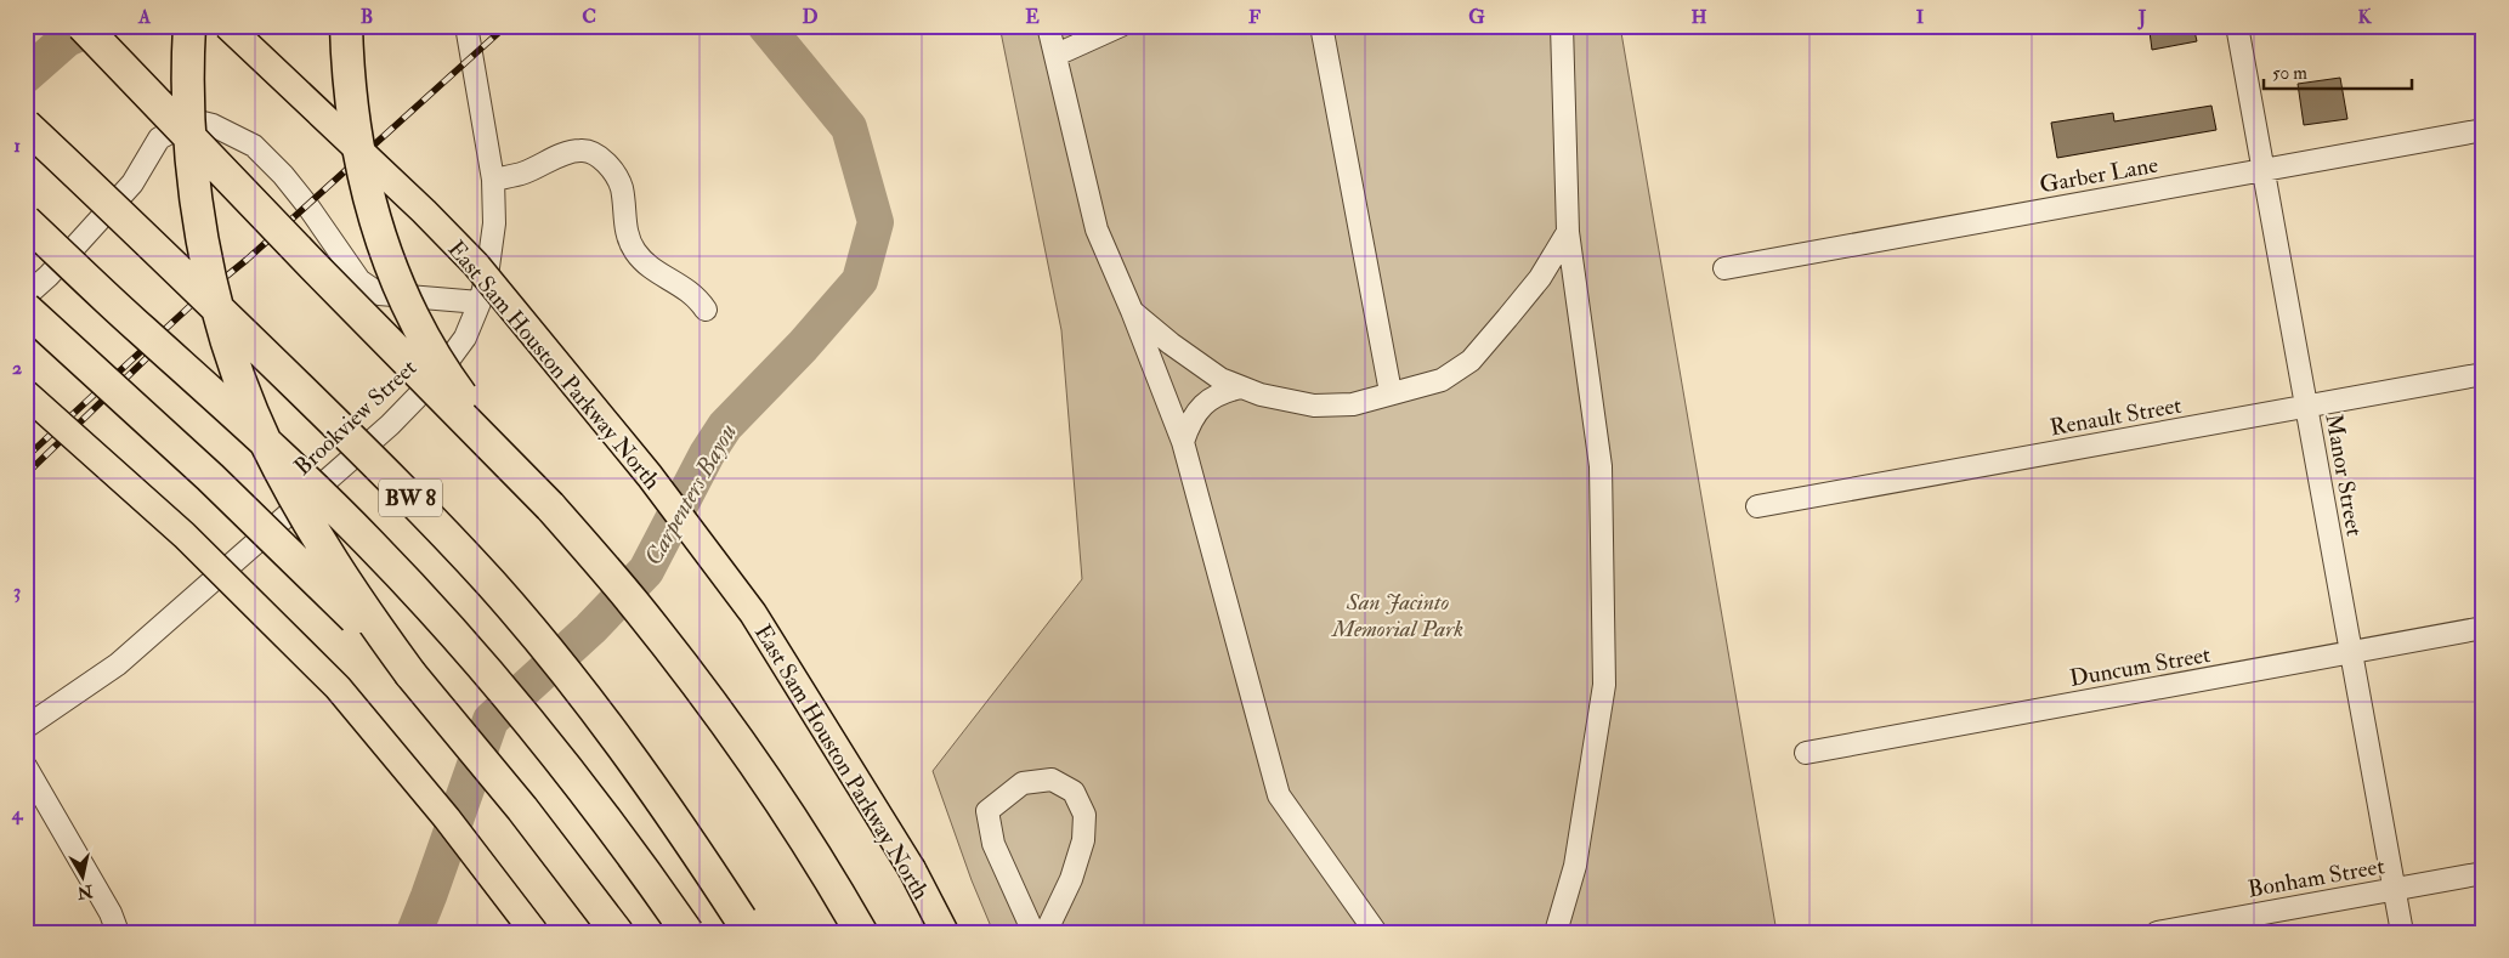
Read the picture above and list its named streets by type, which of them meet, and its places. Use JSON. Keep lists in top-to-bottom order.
{
  "streets": {
    "highway": ["BW 8"],
    "main road": ["East Sam Houston Parkway North"],
    "street": [
      "Garber Lane",
      "Renault Street",
      "Brookview Street",
      "Manor Street",
      "Duncum Street",
      "Bonham Street"
    ]
  },
  "crossings": [
    ["Garber Lane", "Manor Street"],
    ["Renault Street", "Manor Street"],
    ["Manor Street", "Duncum Street"],
    ["Manor Street", "Bonham Street"]
  ],
  "water": ["Carpenters Bayou"],
  "parks": ["San Jacinto Memorial Park"],
  "scale_bar": "50 m",
  "north": "bottom",
  "grid": {
    "columns": [
      "A",
      "B",
      "C",
      "D",
      "E",
      "F",
      "G",
      "H",
      "I",
      "J",
      "K"
    ],
    "rows": [
      "1",
      "2",
      "3",
      "4"
    ]
  }
}
